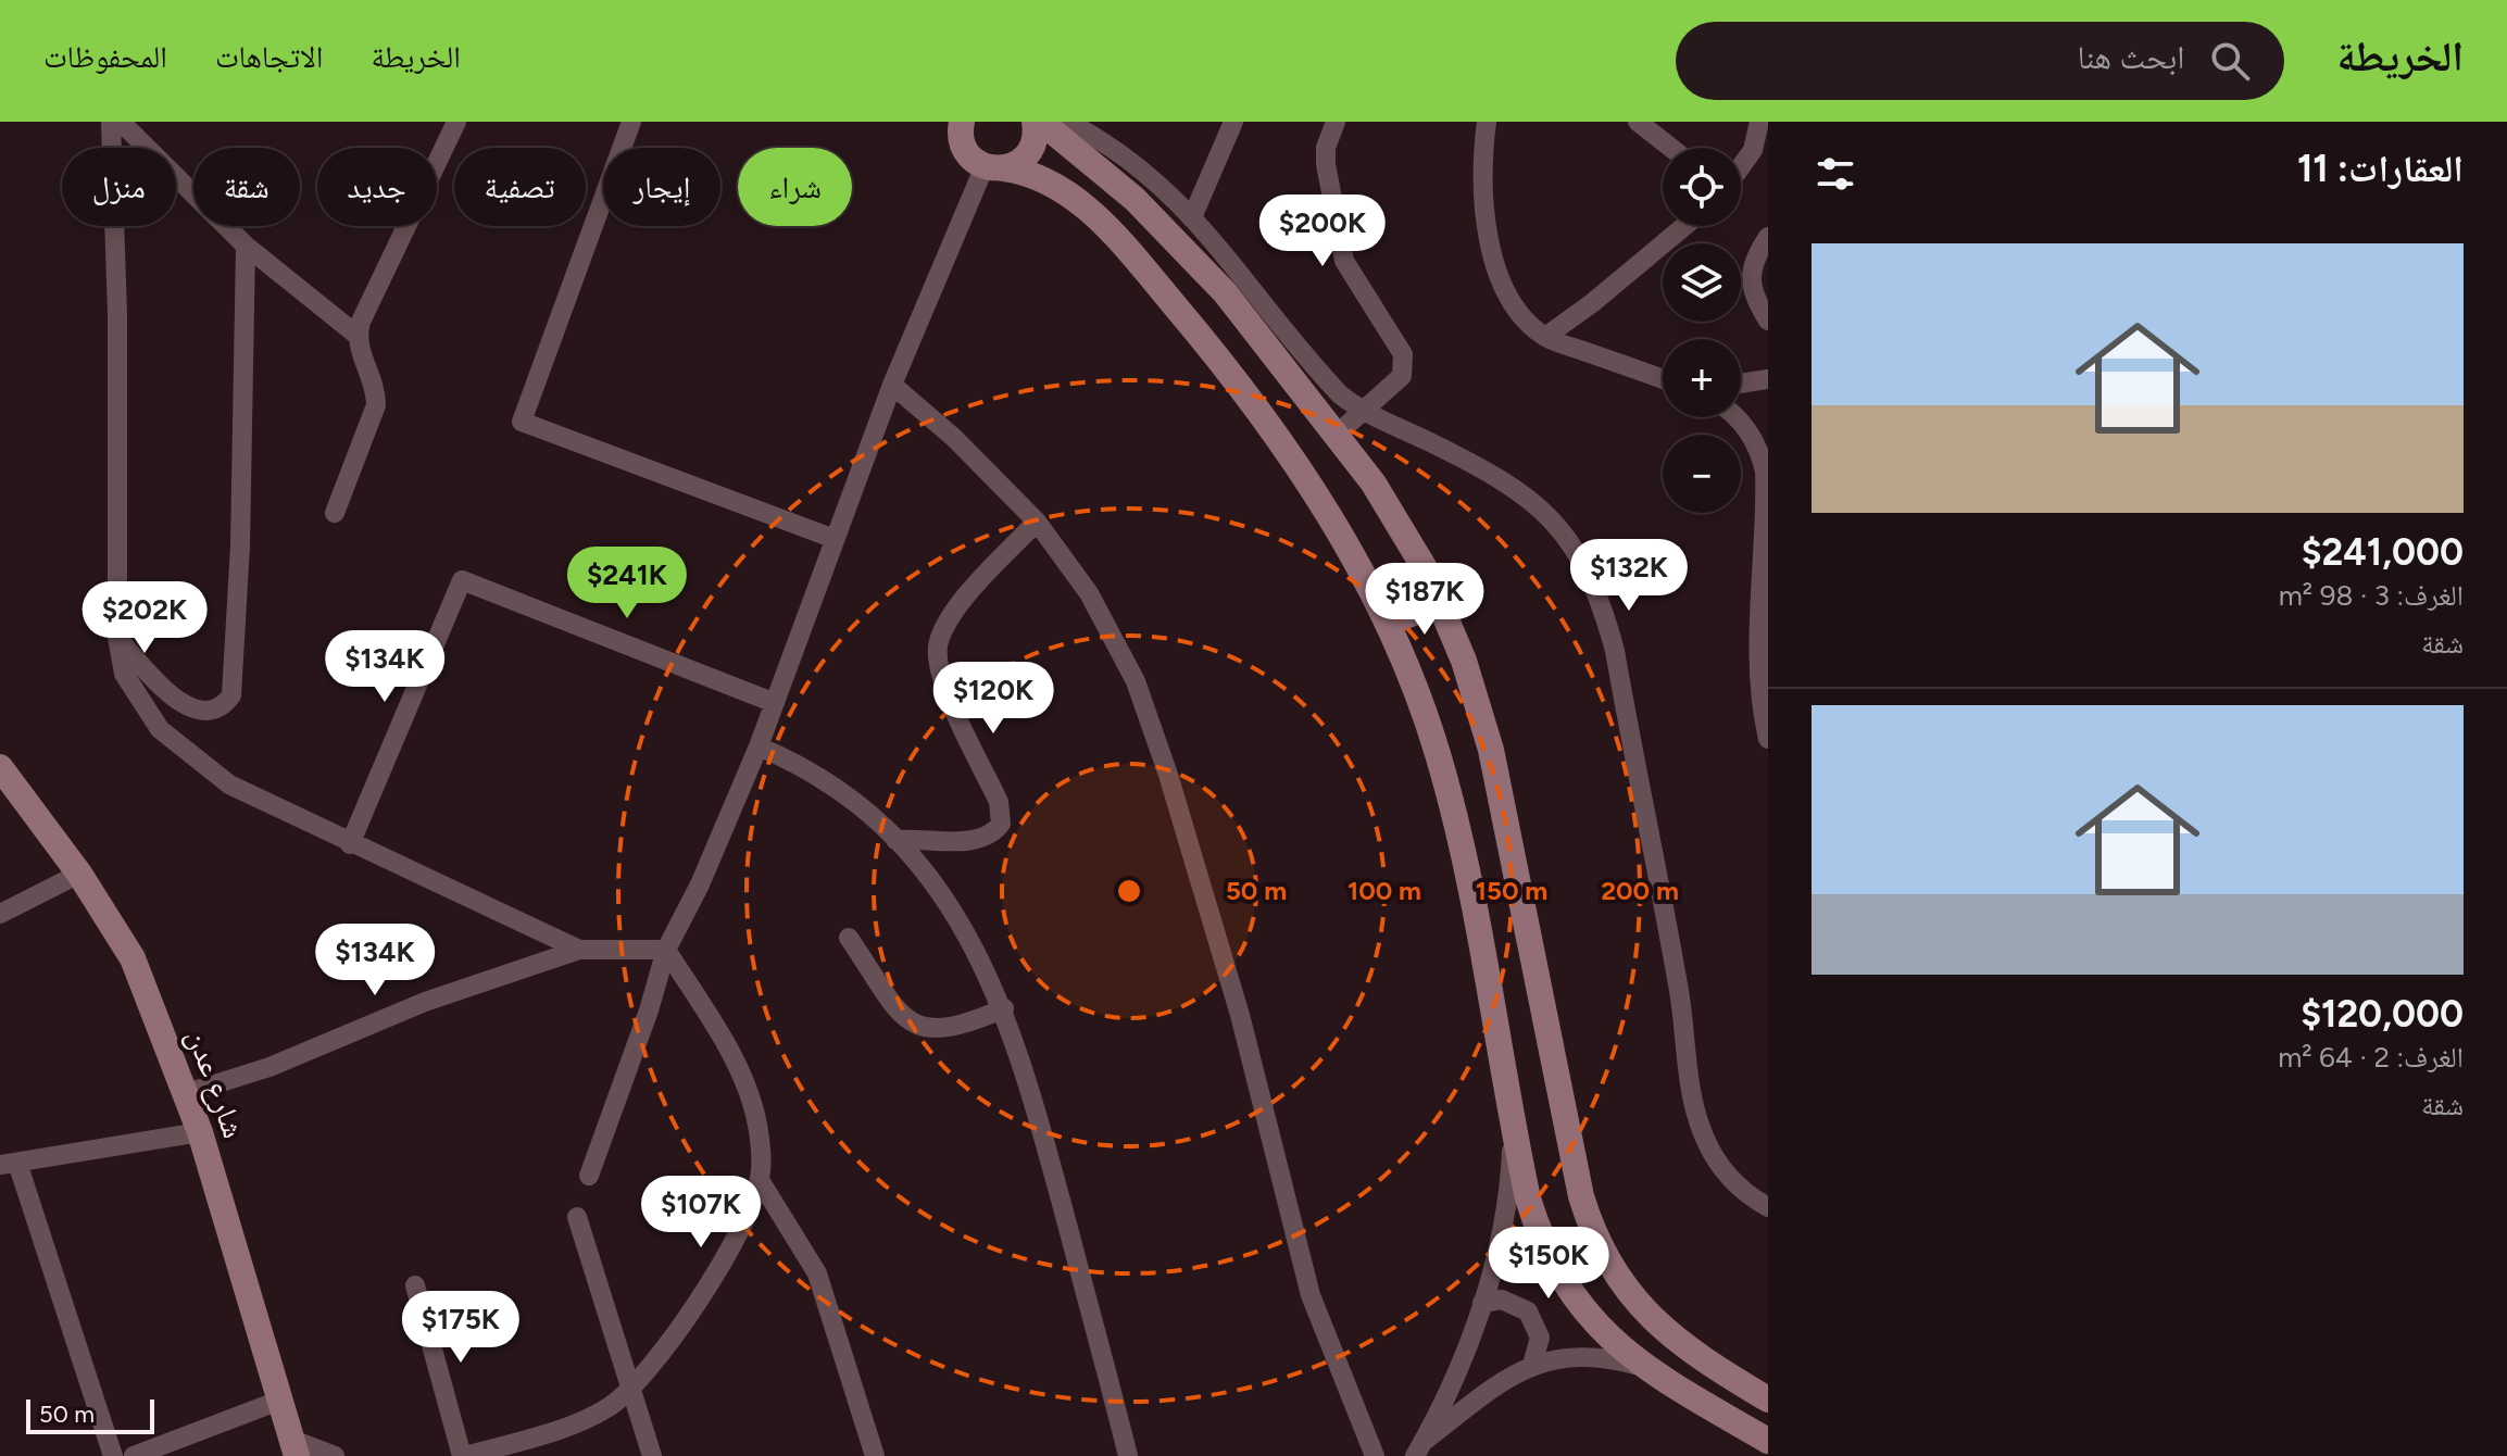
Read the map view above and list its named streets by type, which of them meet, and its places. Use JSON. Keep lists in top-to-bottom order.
{
  "streets": {
    "street": ["شارع عدن"]
  },
  "scale_bar": "50 m",
  "page": {
    "header": "الخريطة",
    "search": "ابحث هنا",
    "nav": ["الخريطة", "الاتجاهات", "المحفوظات"],
    "heading": "العقارات: 11",
    "map_buttons": ["+", "−"],
    "chip": [
      "شراء",
      "إيجار",
      "تصفية",
      "جديد",
      "شقة",
      "منزل"
    ],
    "price": [
      "$200K",
      "$132K",
      "$241K",
      "$187K",
      "$202K",
      "$134K",
      "$120K",
      "$134K",
      "$107K",
      "$150K",
      "$175K"
    ],
    "list": [
      {
        "name": "$241,000",
        "note": "الغرف: 3 · 98 m² · شقة"
      },
      {
        "name": "$120,000",
        "note": "الغرف: 2 · 64 m² · شقة"
      }
    ],
    "scale": "50 m"
  },
  "rings": [
    "50 m",
    "100 m",
    "150 m",
    "200 m"
  ]
}
